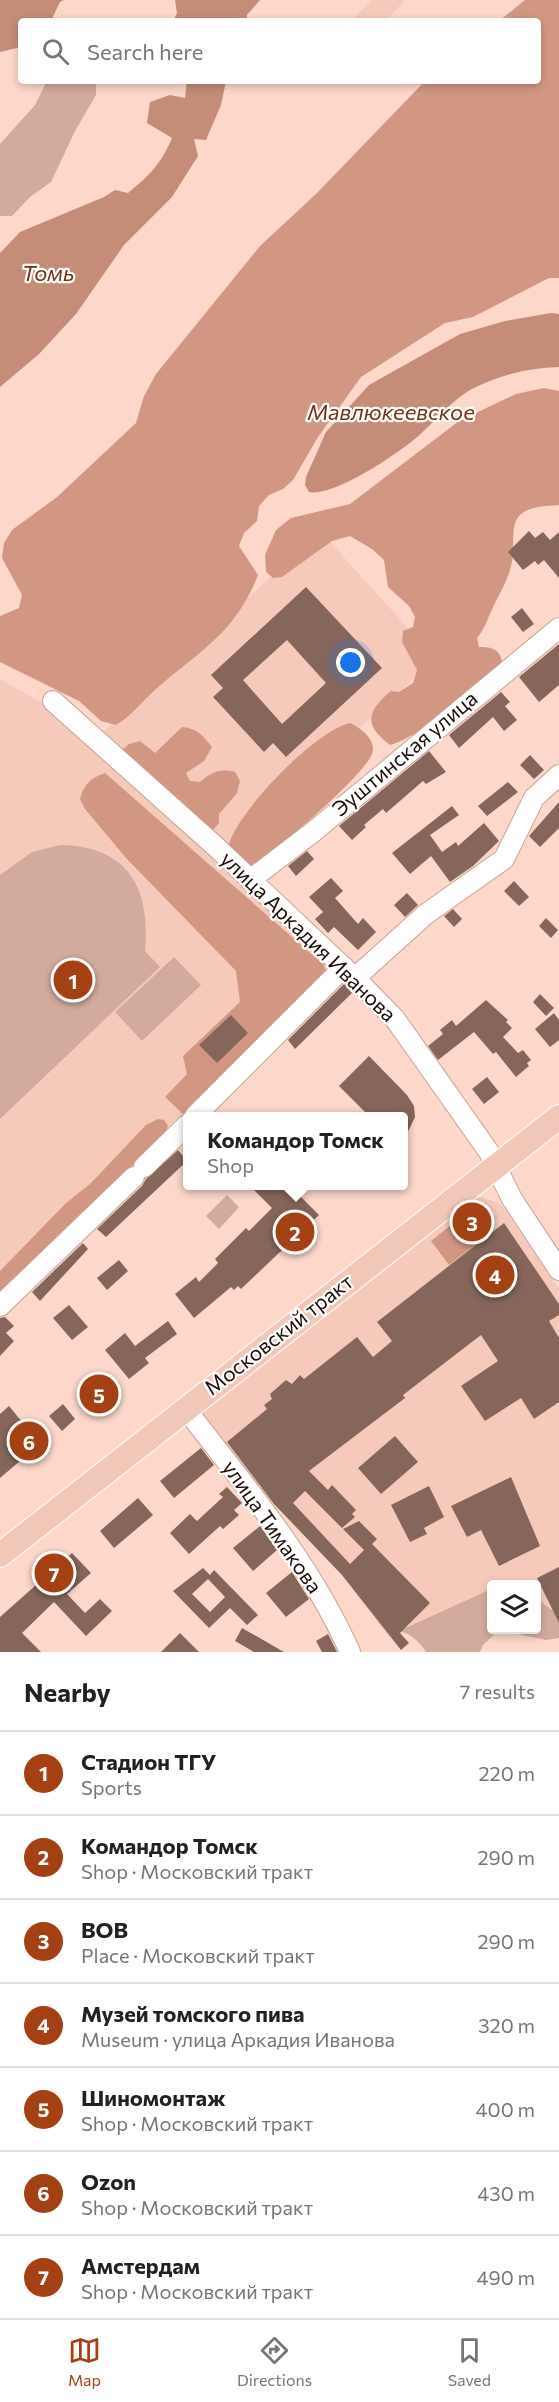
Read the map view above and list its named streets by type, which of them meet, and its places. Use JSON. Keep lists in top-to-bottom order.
{
  "streets": {
    "main road": ["Московский тракт"],
    "street": ["Эуштинская улица", "улица Аркадия Иванова", "улица Тимакова"]
  },
  "crossings": [
    ["Эуштинская улица", "улица Аркадия Иванова"],
    ["улица Аркадия Иванова", "Московский тракт"],
    ["Московский тракт", "улица Тимакова"]
  ],
  "water": ["Томь", "Мавлюкеевское"],
  "page": {
    "search": "Search here",
    "pins": [
      "1",
      "3",
      "2",
      "4",
      "5",
      "6",
      "7"
    ],
    "popup": ["Командор Томск", "Shop"],
    "heading": ["Nearby", "7 results"],
    "list": [
      {
        "mark": "1",
        "name": "Стадион ТГУ",
        "note": "Sports",
        "value": "220 m"
      },
      {
        "mark": "2",
        "name": "Командор Томск",
        "note": "Shop · Московский тракт",
        "value": "290 m"
      },
      {
        "mark": "3",
        "name": "ВОВ",
        "note": "Place · Московский тракт",
        "value": "290 m"
      },
      {
        "mark": "4",
        "name": "Музей томского пива",
        "note": "Museum · улица Аркадия Иванова",
        "value": "320 m"
      },
      {
        "mark": "5",
        "name": "Шиномонтаж",
        "note": "Shop · Московский тракт",
        "value": "400 m"
      },
      {
        "mark": "6",
        "name": "Ozon",
        "note": "Shop · Московский тракт",
        "value": "430 m"
      },
      {
        "mark": "7",
        "name": "Амстердам",
        "note": "Shop · Московский тракт",
        "value": "490 m"
      }
    ],
    "nav": ["Map", "Directions", "Saved"]
  }
}
